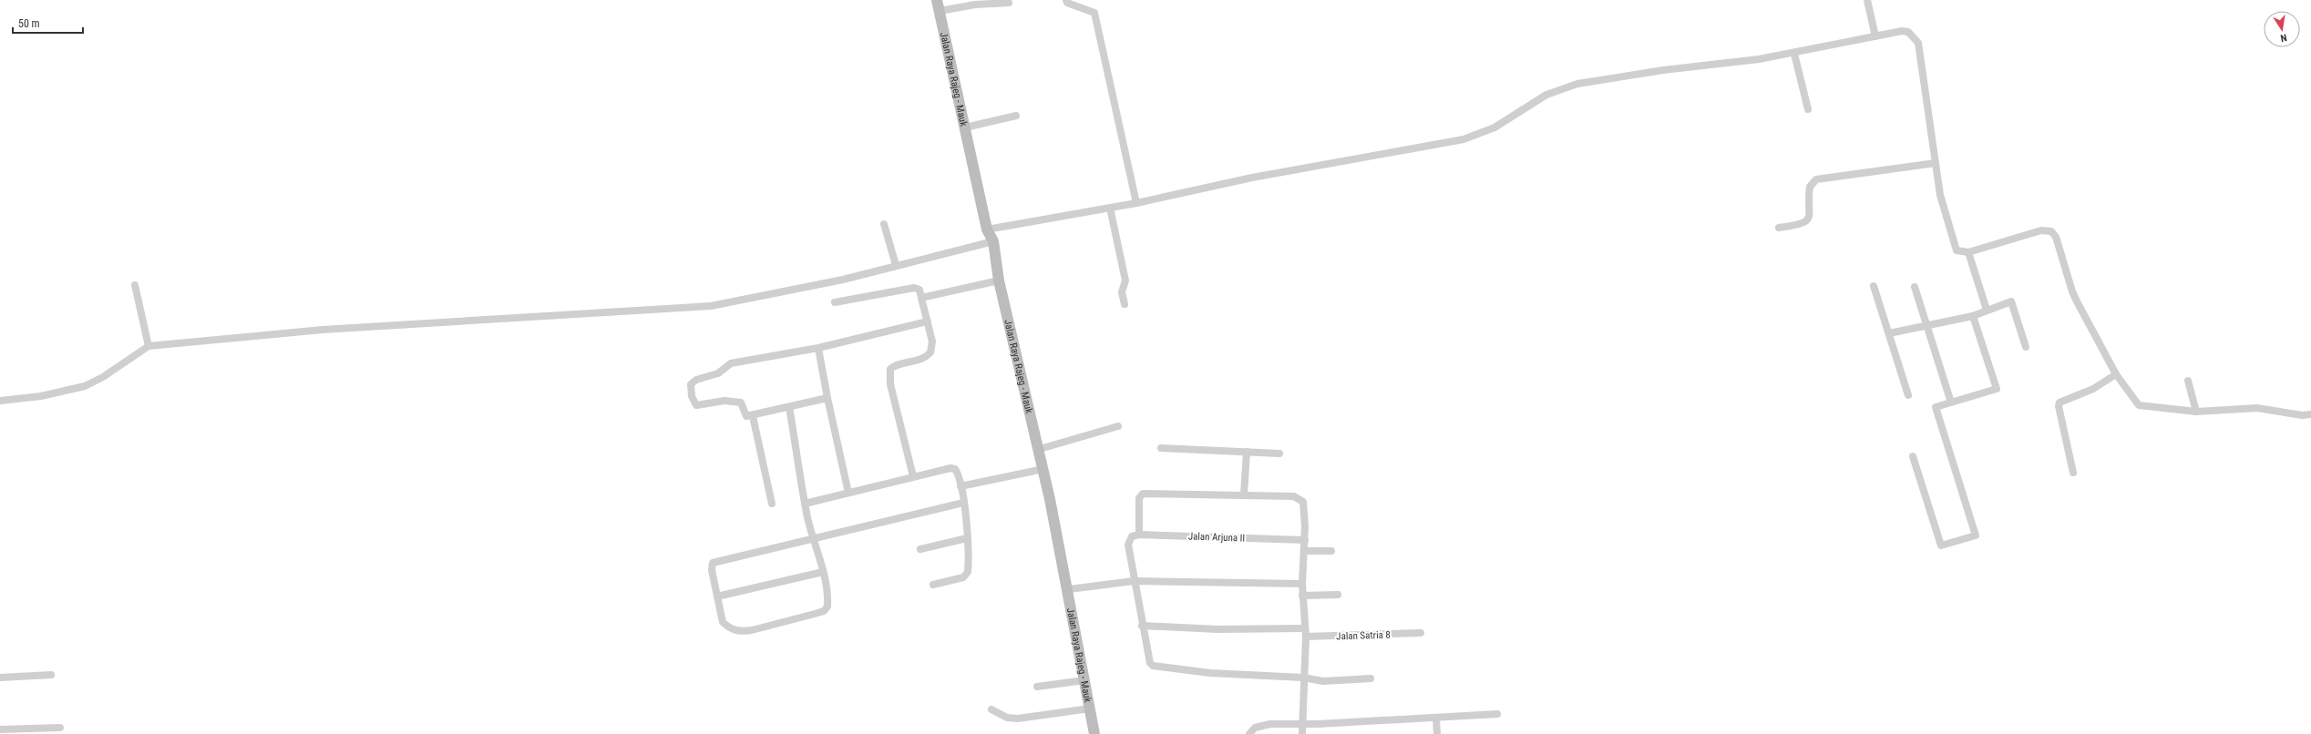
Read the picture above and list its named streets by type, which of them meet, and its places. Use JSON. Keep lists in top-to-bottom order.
{
  "streets": {
    "main road": ["Jalan Raya Rajeg - Mauk"],
    "street": ["Jalan Arjuna II", "Jalan Satria 8"]
  },
  "scale_bar": "50 m",
  "north": "bottom"
}
